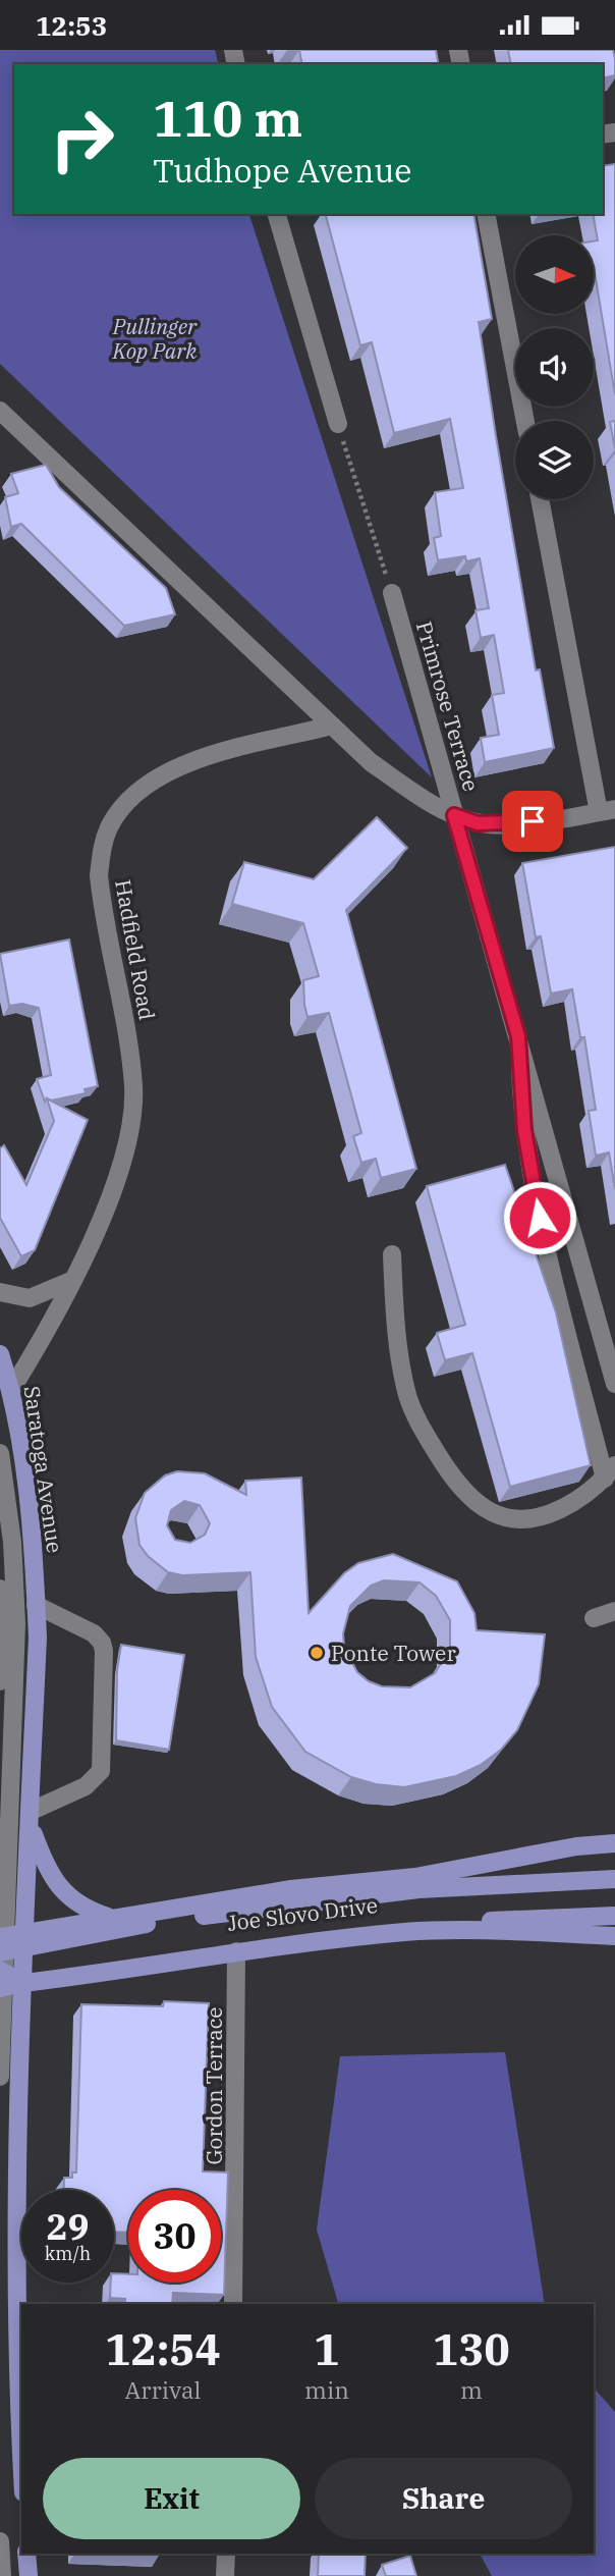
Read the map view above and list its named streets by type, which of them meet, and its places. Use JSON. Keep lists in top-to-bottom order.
{
  "streets": {
    "main road": ["Saratoga Avenue", "Joe Slovo Drive"],
    "street": ["Primrose Terrace", "Hadfield Road", "Gordon Terrace"]
  },
  "crossings": [
    ["Hadfield Road", "Saratoga Avenue"]
  ],
  "parks": ["Pullinger Kop Park"],
  "places": ["Ponte Tower"],
  "north": "right",
  "page": {
    "status": "12:53",
    "turn": ["110 m", "Tudhope Avenue"],
    "speed": "29 km/h",
    "limit": "30",
    "eta": [
      "12:54",
      "Arrival",
      "1",
      "min",
      "130",
      "m"
    ],
    "buttons": ["Exit", "Share"]
  }
}
